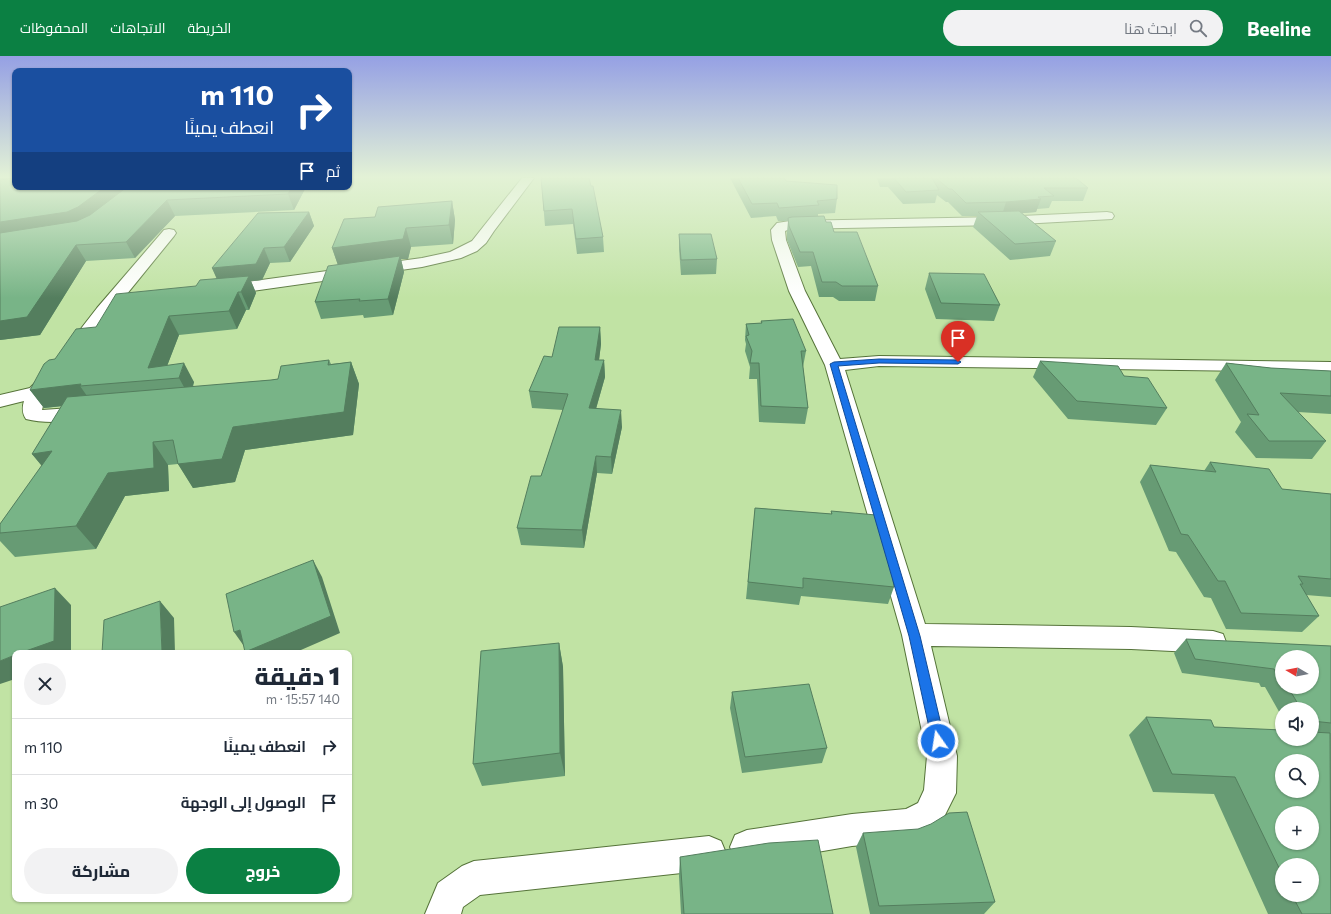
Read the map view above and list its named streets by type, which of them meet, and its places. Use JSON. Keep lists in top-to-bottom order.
{
  "north": "left",
  "page": {
    "header": "Beeline",
    "search": "ابحث هنا",
    "nav": ["الخريطة", "الاتجاهات", "المحفوظات"],
    "turn": ["110 m", "انعطف يمينًا"],
    "then": "ثم",
    "map_buttons": ["+", "−"],
    "heading": ["1 دقيقة", "140 m · 15:57"],
    "list": [
      {
        "name": "انعطف يمينًا",
        "value": "110 m"
      },
      {
        "name": "الوصول إلى الوجهة",
        "value": "30 m"
      }
    ],
    "buttons": ["خروج", "مشاركة"]
  }
}
